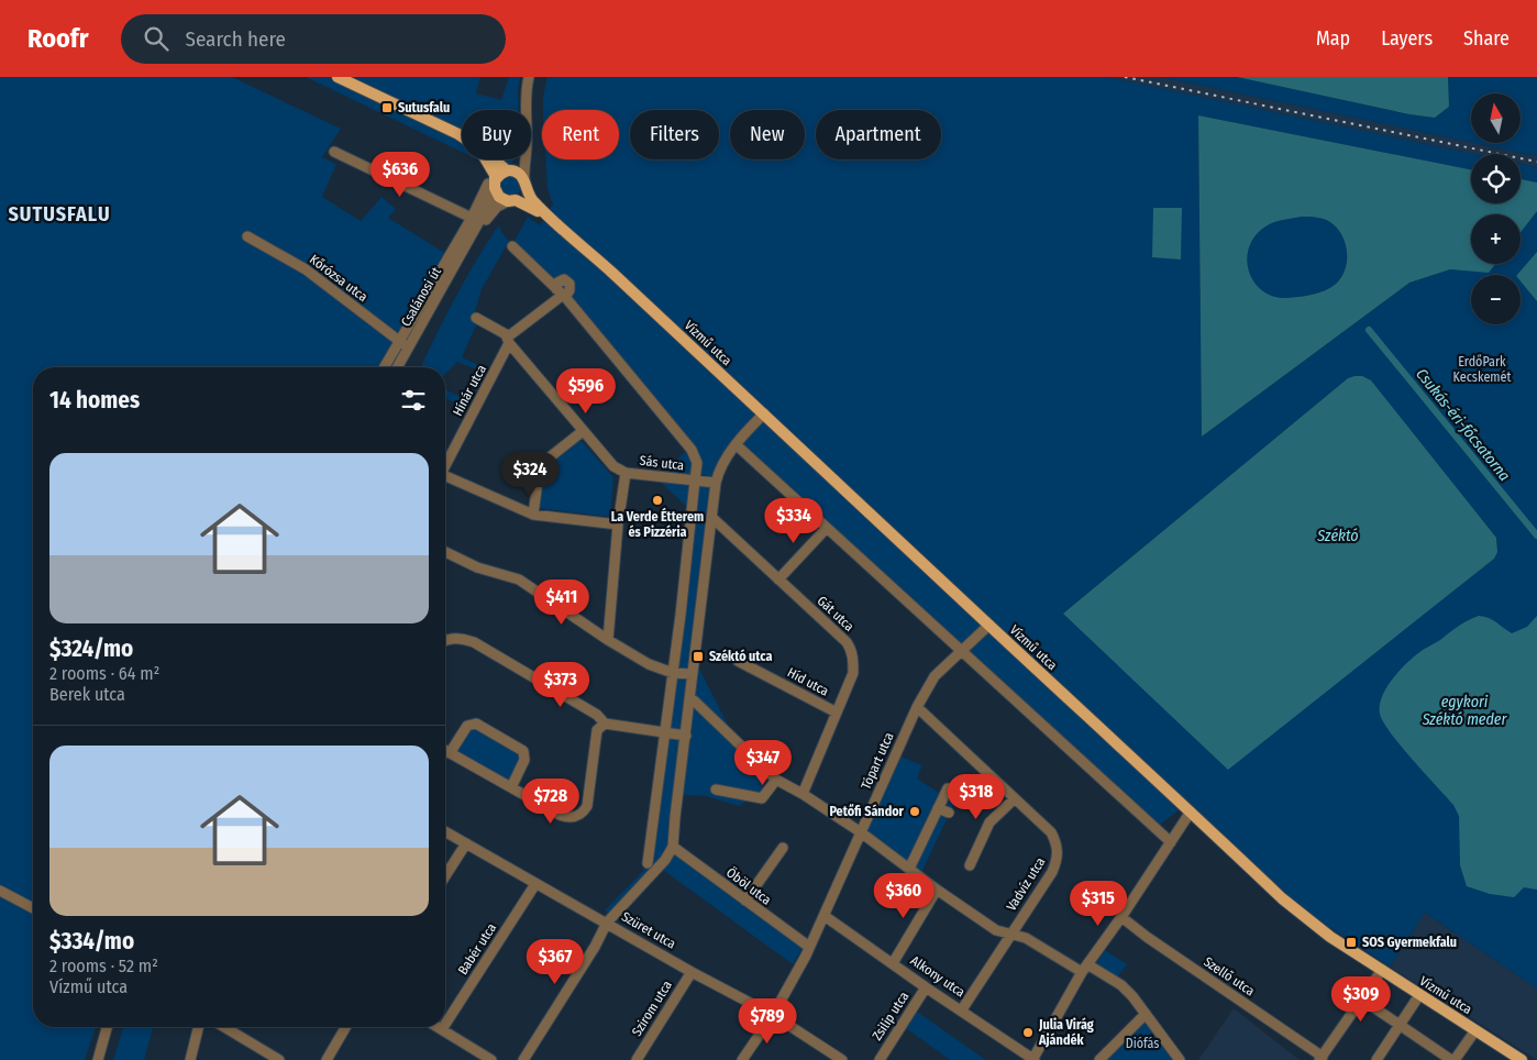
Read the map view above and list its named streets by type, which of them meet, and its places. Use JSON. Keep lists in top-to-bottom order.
{
  "streets": {
    "main road": ["Vízmű utca"],
    "street": [
      "Kőrózsa utca",
      "Csalánosi út",
      "Hínár utca",
      "Sás utca",
      "Gát utca",
      "Híd utca",
      "Tópart utca",
      "Vadvíz utca",
      "Öböl utca",
      "Szüret utca",
      "Babér utca",
      "Alkony utca",
      "Szellő utca",
      "Szirom utca",
      "Zsilip utca"
    ]
  },
  "crossings": [
    ["Kőrózsa utca", "Csalánosi út"],
    ["Vízmű utca", "Tópart utca"],
    ["Hínár utca", "Sás utca"],
    ["Gát utca", "Híd utca"],
    ["Tópart utca", "Vadvíz utca"],
    ["Tópart utca", "Öböl utca"],
    ["Tópart utca", "Szüret utca"],
    ["Tópart utca", "Alkony utca"],
    ["Vadvíz utca", "Alkony utca"],
    ["Szüret utca", "Babér utca"],
    ["Szüret utca", "Szirom utca"],
    ["Alkony utca", "Zsilip utca"]
  ],
  "districts": ["SUTUSFALU"],
  "water": ["Csukás-éri-főcsatorna", "Széktó", "egykori Széktó meder"],
  "parks": ["ErdőPark Kecskemét", "Diófás"],
  "places": {
    "transit": ["Sutusfalu", "Széktó utca", "SOS Gyermekfalu"],
    "other": ["La Verde Étterem és Pizzéria", "Petőfi Sándor", "Julia Virág Ajándék"]
  },
  "north": "top",
  "page": {
    "header": "Roofr",
    "search": "Search here",
    "nav": ["Map", "Layers", "Share"],
    "map_buttons": ["+", "−"],
    "chip": [
      "Buy",
      "Rent",
      "Filters",
      "New",
      "Apartment"
    ],
    "price": [
      "$636",
      "$596",
      "$324",
      "$334",
      "$411",
      "$373",
      "$347",
      "$318",
      "$728",
      "$360",
      "$315",
      "$367",
      "$309",
      "$789"
    ],
    "heading": "14 homes",
    "list": [
      {
        "name": "$324/mo",
        "note": "2 rooms · 64 m² · Berek utca"
      },
      {
        "name": "$334/mo",
        "note": "2 rooms · 52 m² · Vízmű utca"
      }
    ]
  }
}
